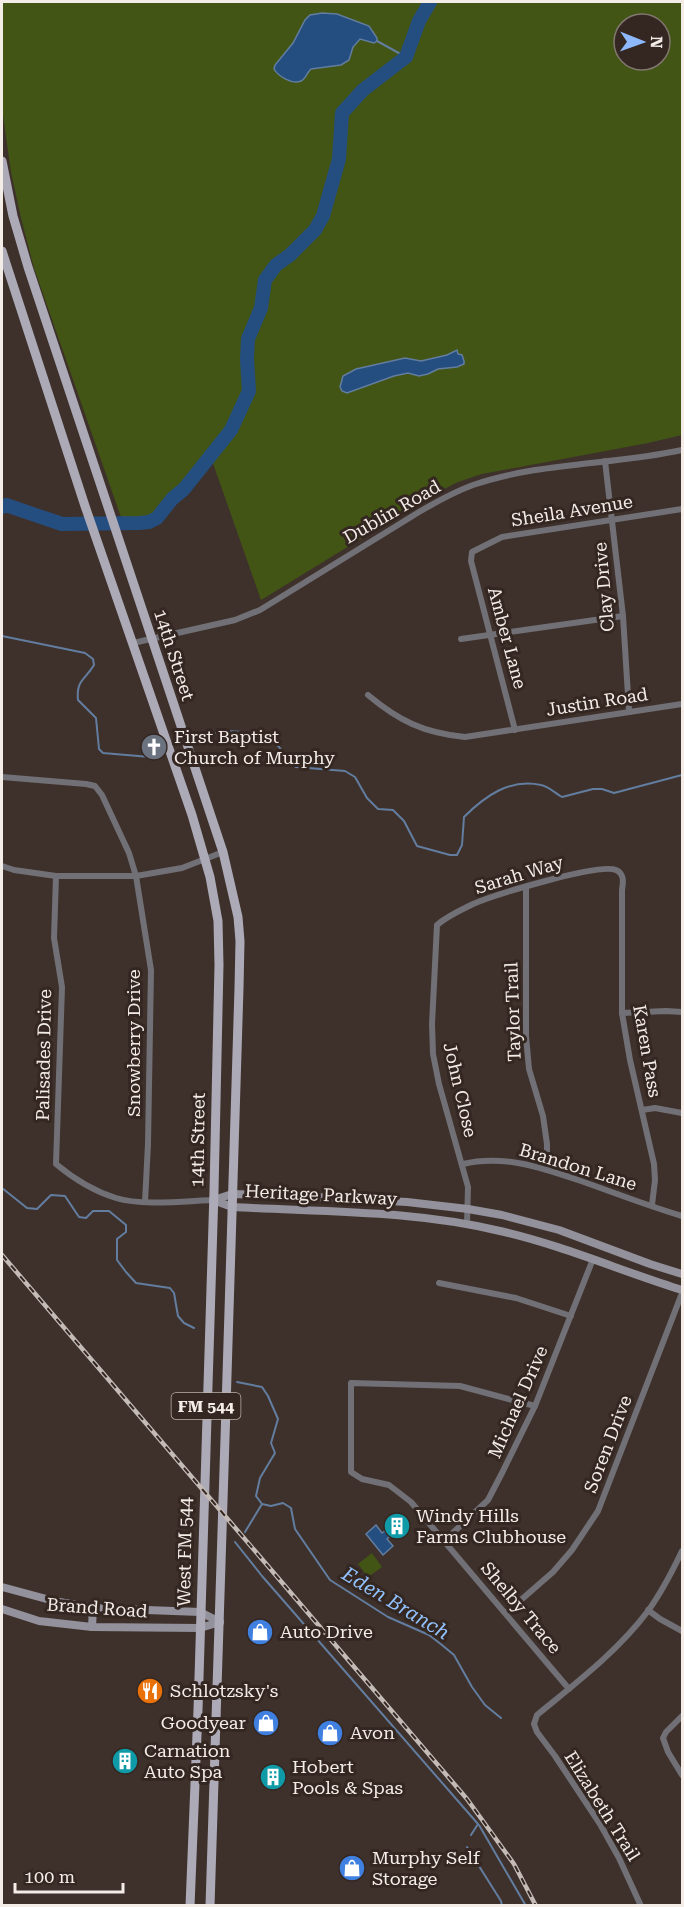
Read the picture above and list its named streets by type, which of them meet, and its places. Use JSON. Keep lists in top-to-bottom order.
{
  "streets": {
    "main road": [
      "14th Street",
      "Heritage Parkway",
      "FM 544",
      "West FM 544",
      "Brand Road"
    ],
    "street": [
      "Sheila Avenue",
      "Dublin Road",
      "Clay Drive",
      "Amber Lane",
      "Justin Road",
      "Sarah Way",
      "Taylor Trail",
      "Snowberry Drive",
      "Karen Pass",
      "Palisades Drive",
      "John Close",
      "Brandon Lane",
      "Michael Drive",
      "Soren Drive",
      "Shelby Trace",
      "Elizabeth Trail"
    ]
  },
  "crossings": [
    ["Sheila Avenue", "Clay Drive"],
    ["Sheila Avenue", "Amber Lane"],
    ["Dublin Road", "Clay Drive"],
    ["Dublin Road", "14th Street"],
    ["Clay Drive", "Justin Road"],
    ["Amber Lane", "Justin Road"],
    ["14th Street", "Heritage Parkway"],
    ["14th Street", "West FM 544"],
    ["Sarah Way", "Taylor Trail"],
    ["Sarah Way", "Karen Pass"],
    ["Sarah Way", "John Close"],
    ["Taylor Trail", "Brandon Lane"],
    ["Snowberry Drive", "Palisades Drive"],
    ["Karen Pass", "Brandon Lane"],
    ["John Close", "Brandon Lane"],
    ["John Close", "Heritage Parkway"],
    ["Heritage Parkway", "Michael Drive"],
    ["Heritage Parkway", "Soren Drive"],
    ["Heritage Parkway", "West FM 544"],
    ["Michael Drive", "Shelby Trace"],
    ["Soren Drive", "Shelby Trace"],
    ["West FM 544", "Brand Road"],
    ["Shelby Trace", "Elizabeth Trail"]
  ],
  "water": ["Eden Branch"],
  "places": {
    "church": ["First Baptist Church of Murphy"],
    "building": ["Windy Hills Farms Clubhouse", "Carnation Auto Spa", "Hobert Pools & Spas"],
    "shop": [
      "Auto Drive",
      "Goodyear",
      "Avon",
      "Murphy Self Storage"
    ],
    "restaurant": ["Schlotzsky's"]
  },
  "scale_bar": "100 m",
  "north": "right"
}
